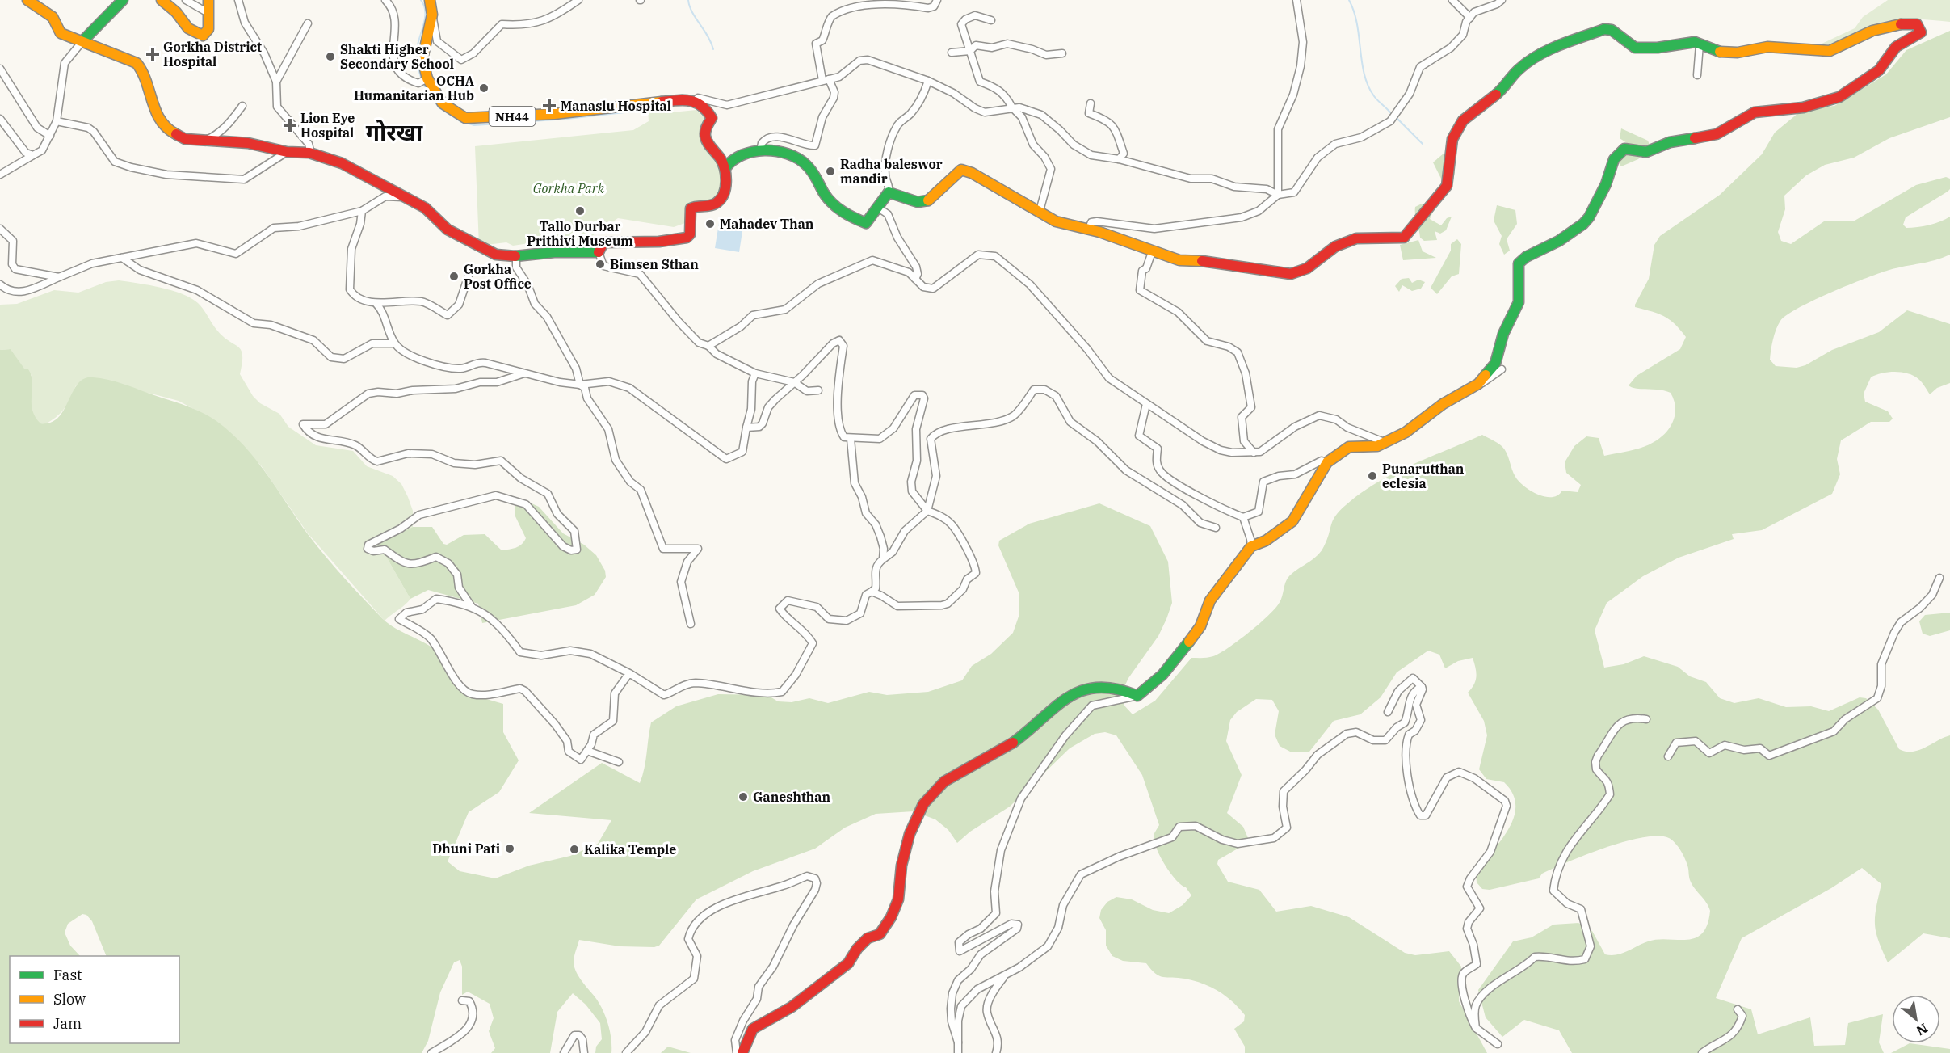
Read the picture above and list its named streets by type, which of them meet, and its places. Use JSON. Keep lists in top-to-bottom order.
{
  "streets": {
    "street": ["NH44"]
  },
  "districts": ["गोरखा"],
  "parks": ["Gorkha Park"],
  "places": {
    "health": ["Gorkha District Hospital", "Manaslu Hospital", "Lion Eye Hospital"],
    "other": [
      "Shakti Higher Secondary School",
      "OCHA Humanitarian Hub",
      "Radha baleswor mandir",
      "Tallo Durbar Prithivi Museum",
      "Mahadev Than",
      "Bimsen Sthan",
      "Gorkha Post Office",
      "Punarutthan eclesia",
      "Ganeshthan",
      "Dhuni Pati",
      "Kalika Temple"
    ]
  },
  "legend": ["Fast", "Slow", "Jam"],
  "north": "bottom right"
}
